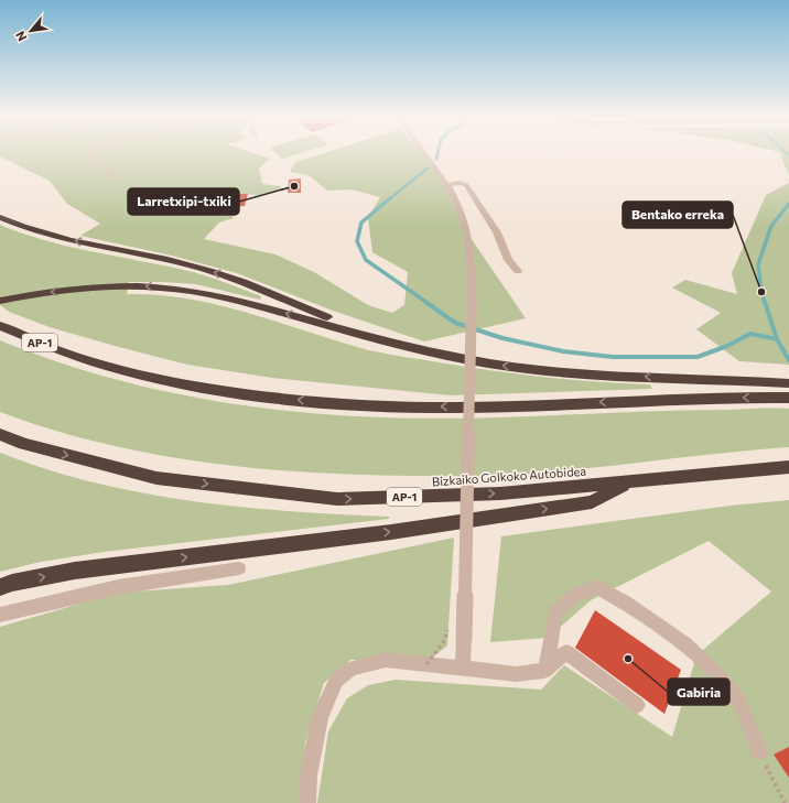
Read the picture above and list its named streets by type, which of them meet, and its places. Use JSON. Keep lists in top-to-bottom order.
{
  "streets": {
    "highway": ["AP-1", "Bizkaiko Golkoko Autobidea"]
  },
  "places": ["Larretxipi-txiki", "Bentako erreka", "Gabiria"],
  "north": "bottom left"
}
